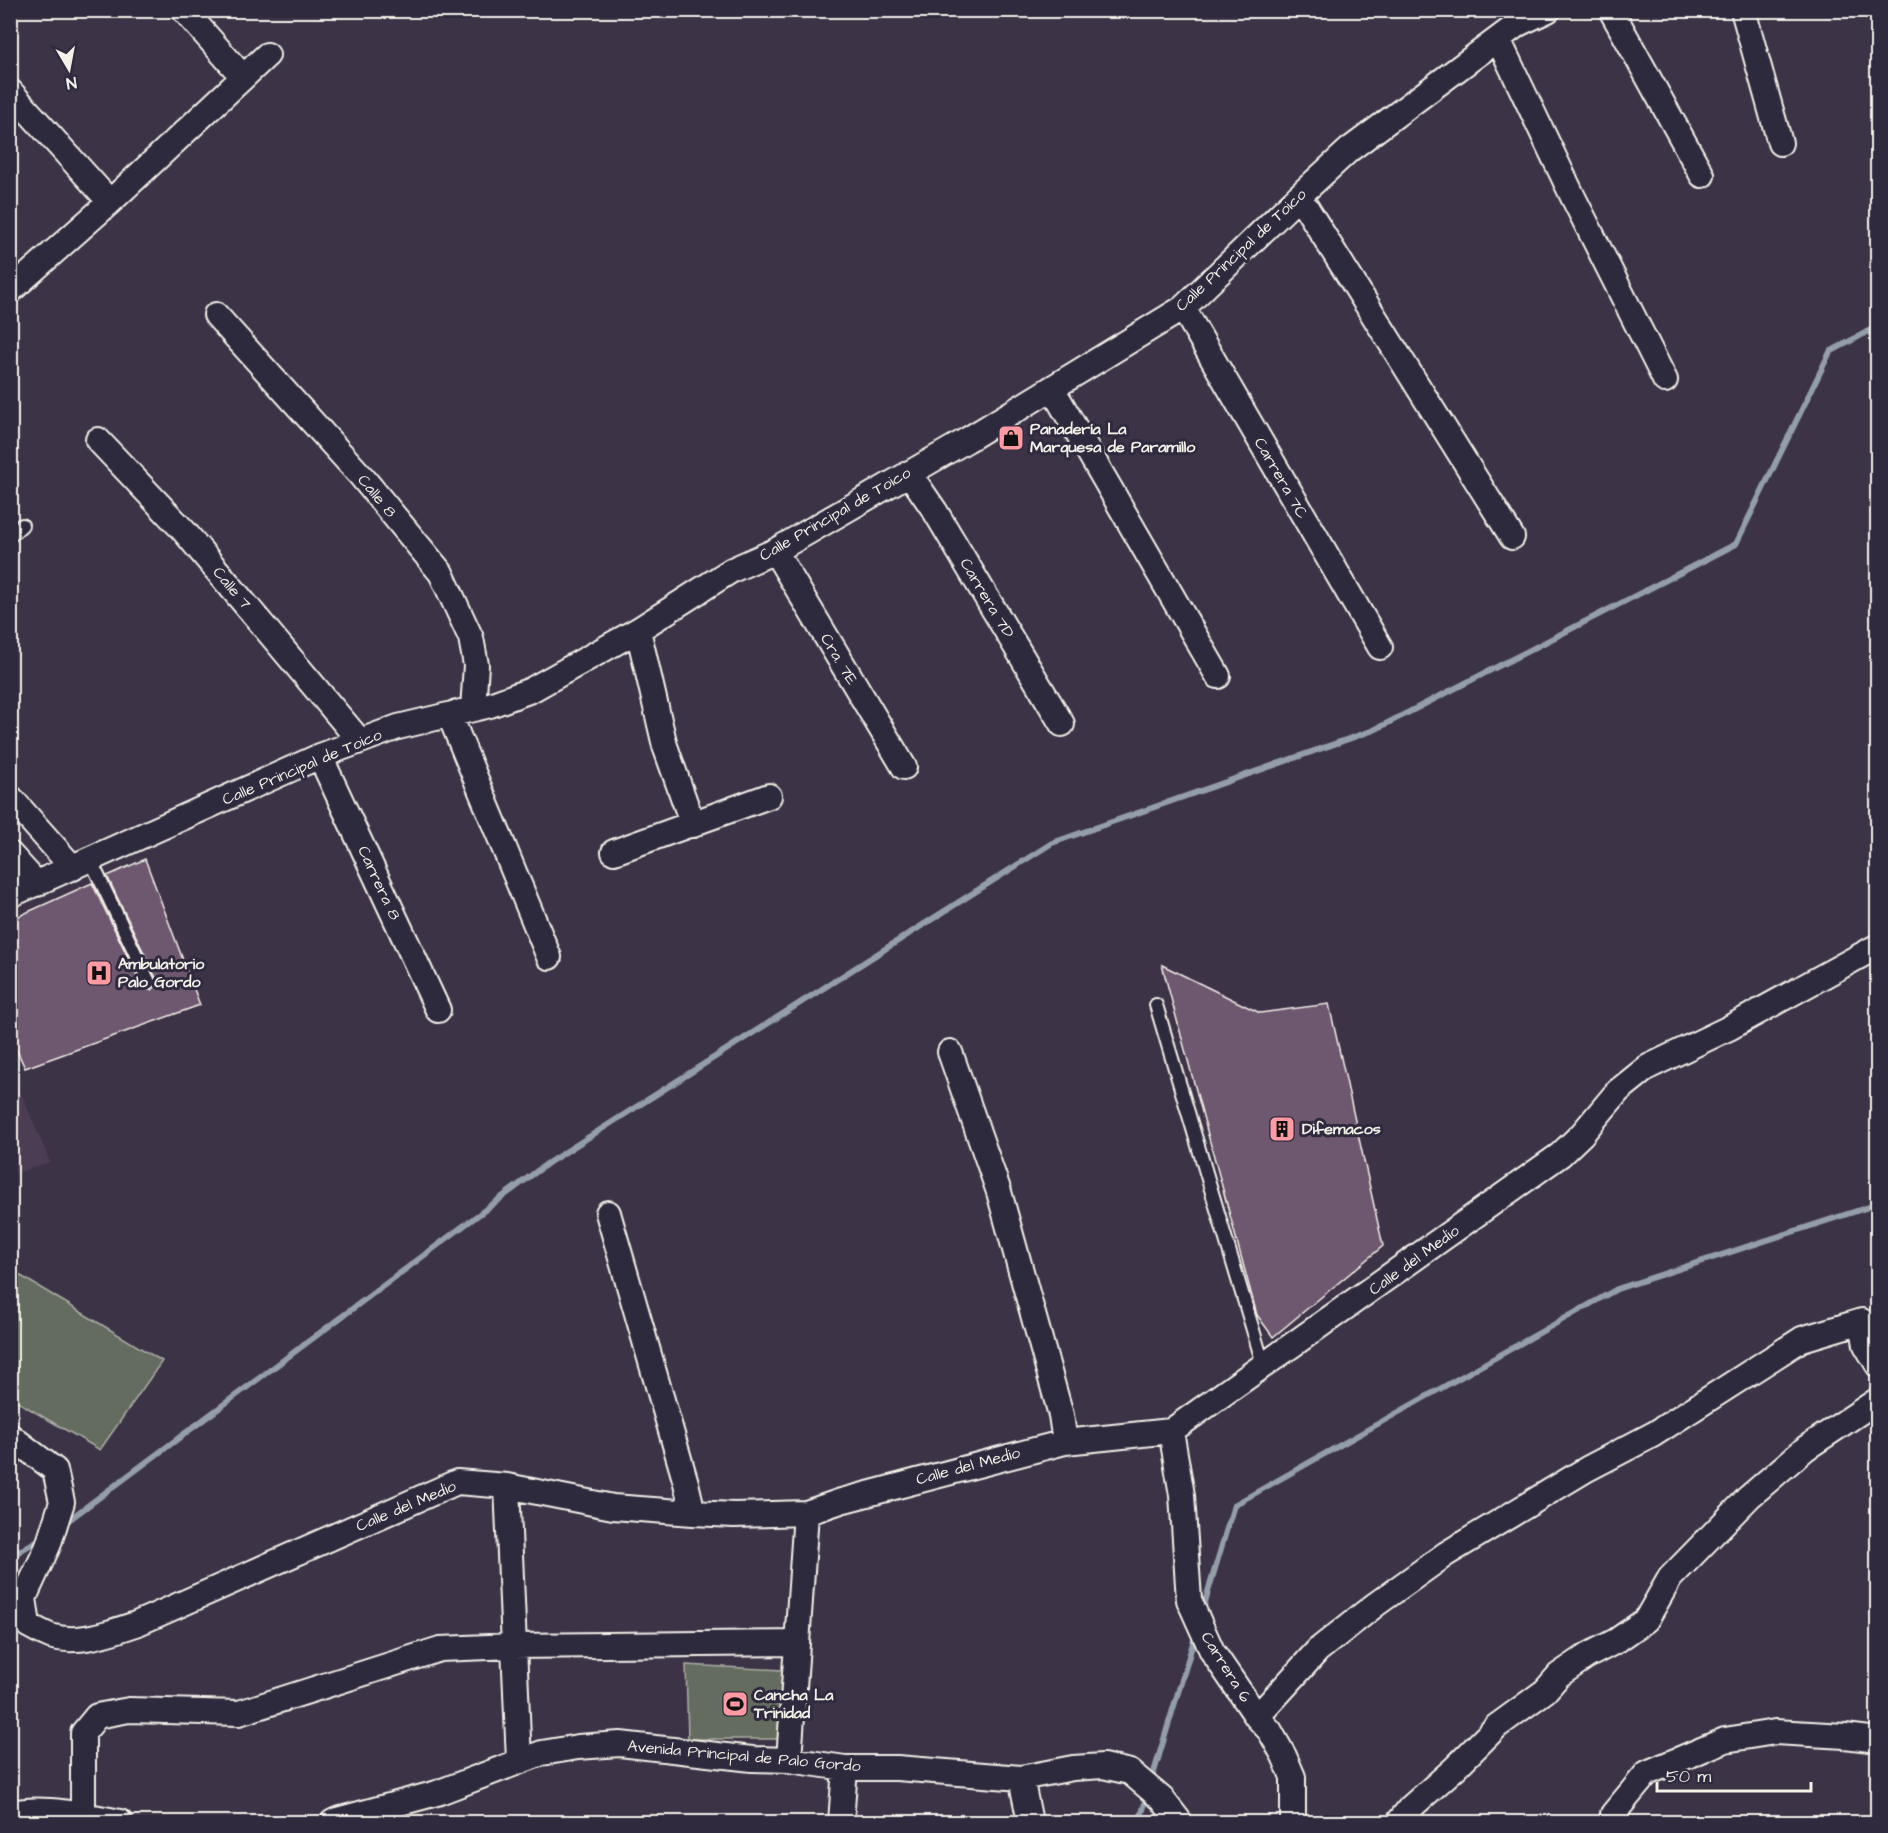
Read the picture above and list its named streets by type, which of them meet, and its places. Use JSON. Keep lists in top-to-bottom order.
{
  "streets": {
    "street": [
      "Calle Principal de Toico",
      "Carrera 7C",
      "Calle 8",
      "Calle 7",
      "Carrera 7D",
      "Cra. 7E",
      "Carrera 8",
      "Calle del Medio",
      "Carrera 6",
      "Avenida Principal de Palo Gordo"
    ]
  },
  "crossings": [
    ["Calle Principal de Toico", "Carrera 7C"],
    ["Calle Principal de Toico", "Calle 8"],
    ["Calle Principal de Toico", "Calle 7"],
    ["Calle Principal de Toico", "Carrera 7D"],
    ["Calle Principal de Toico", "Cra. 7E"],
    ["Calle Principal de Toico", "Carrera 8"],
    ["Calle del Medio", "Carrera 6"]
  ],
  "places": {
    "shop": ["Panadería La Marquesa de Paramillo"],
    "hospital": ["Ambulatorio Palo Gordo"],
    "building": ["Difemacos"],
    "sports": ["Cancha La Trinidad"]
  },
  "scale_bar": "50 m",
  "north": "bottom"
}
